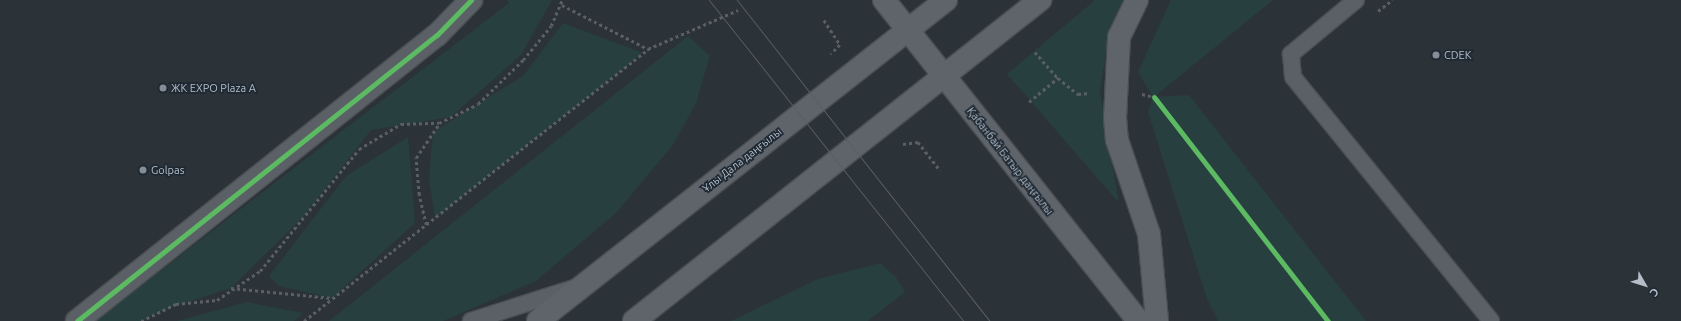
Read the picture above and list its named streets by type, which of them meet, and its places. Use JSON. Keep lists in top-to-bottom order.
{
  "streets": {
    "main road": ["Ұлы Дала даңғылы", "Қабанбай Батыр даңғылы"]
  },
  "crossings": [
    ["Ұлы Дала даңғылы", "Қабанбай Батыр даңғылы"]
  ],
  "places": ["CDEK", "ЖК EXPO Plaza A", "Golpas"],
  "north": "bottom right"
}
